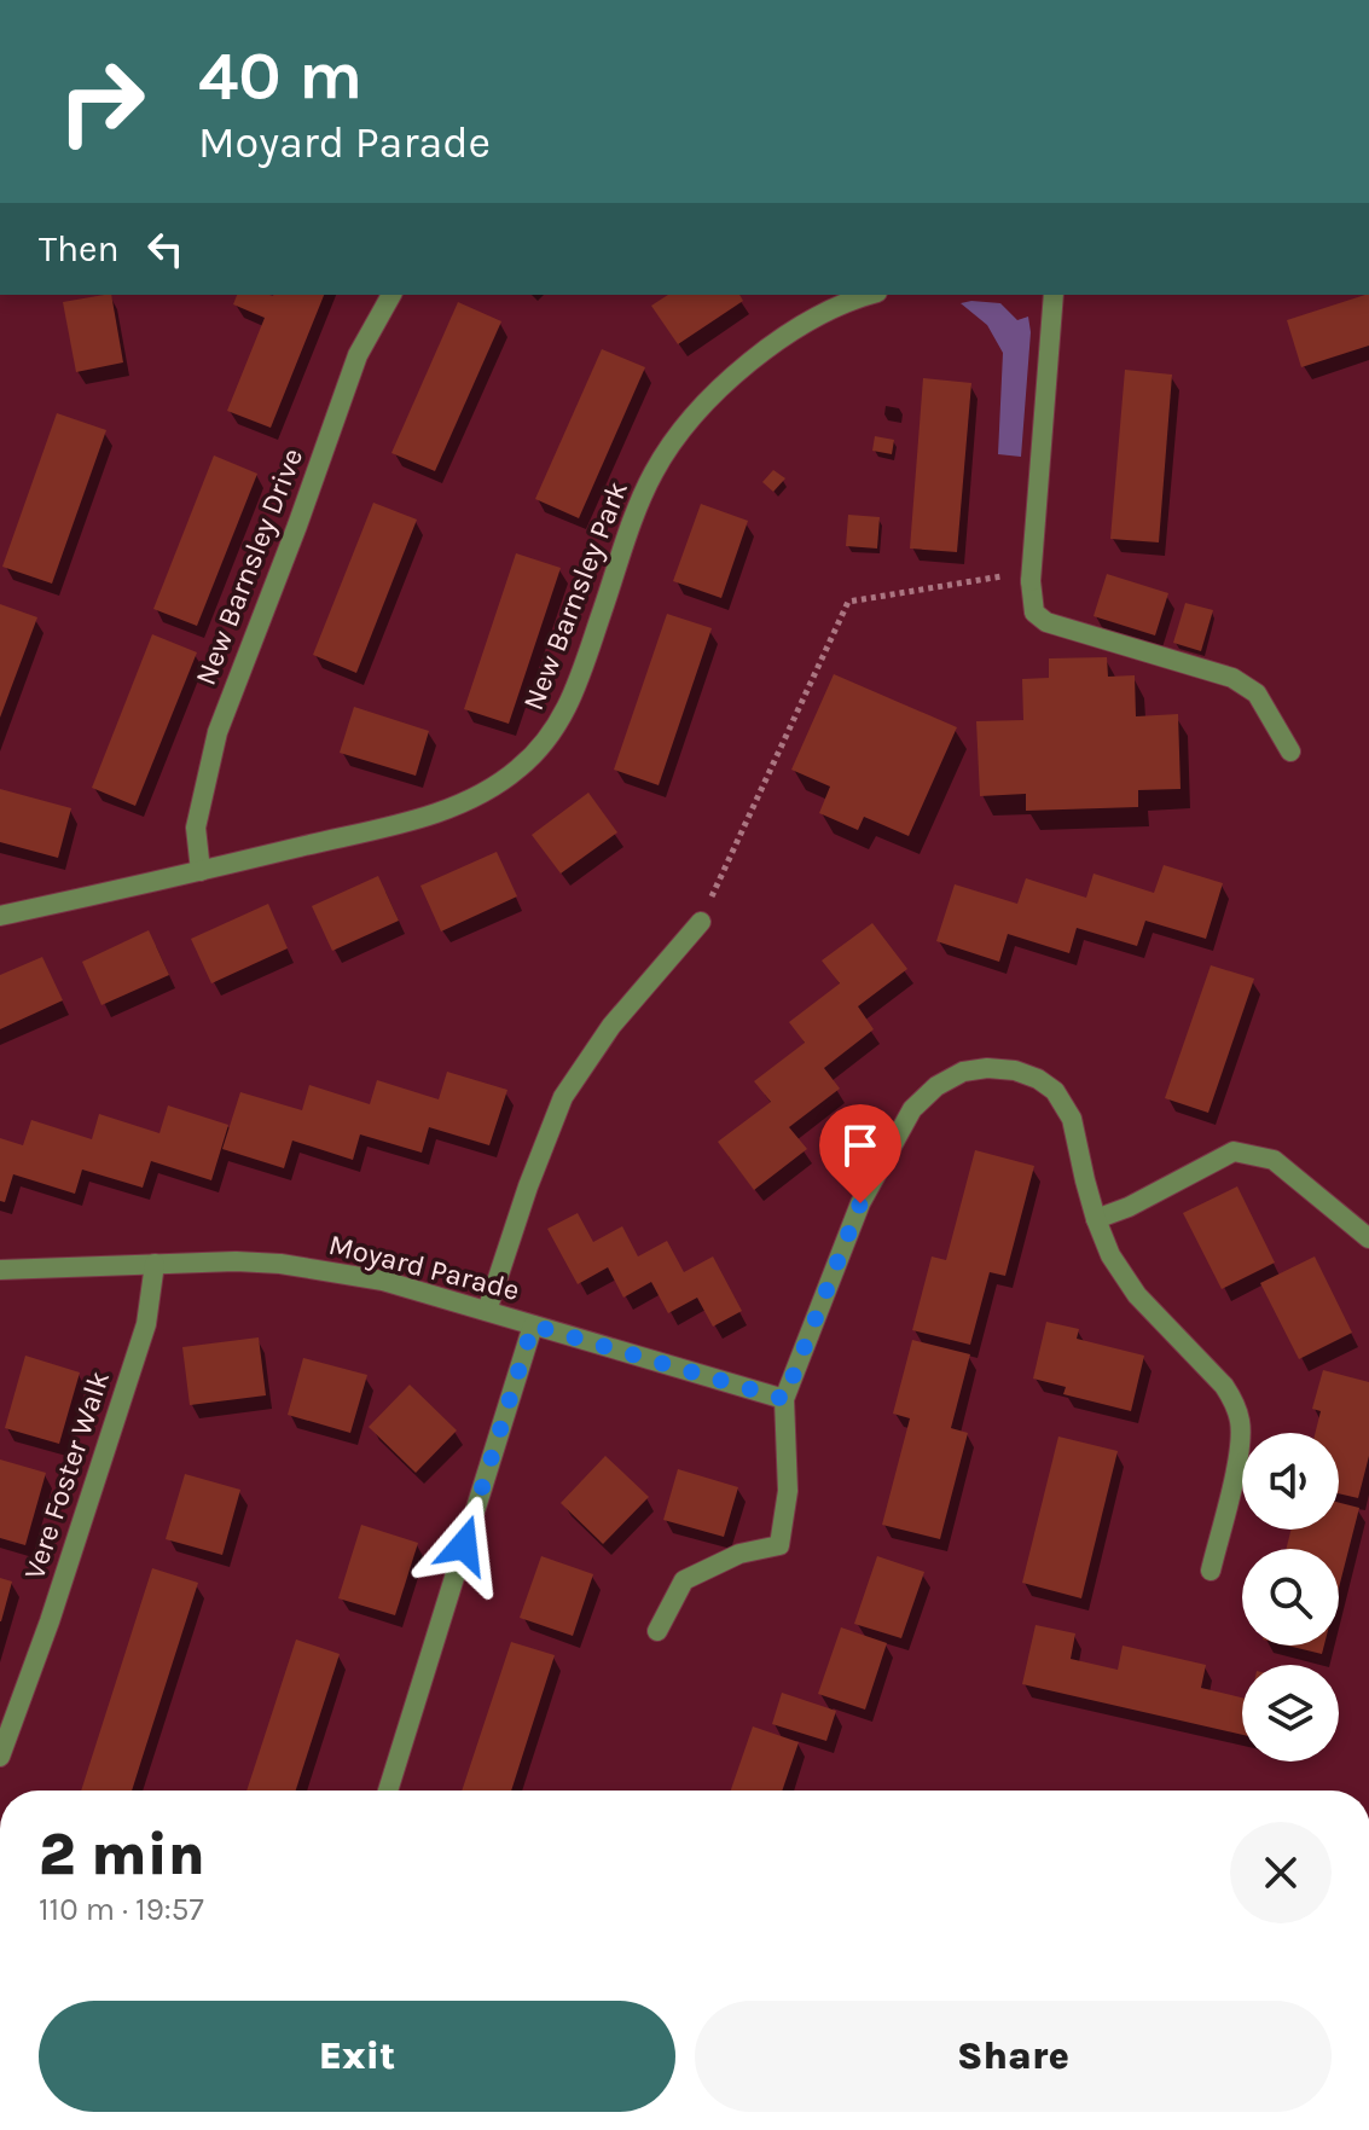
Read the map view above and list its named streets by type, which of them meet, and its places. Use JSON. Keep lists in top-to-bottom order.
{
  "streets": {
    "street": [
      "New Barnsley Drive",
      "New Barnsley Park",
      "Moyard Parade",
      "Vere Foster Walk"
    ]
  },
  "crossings": [
    ["New Barnsley Drive", "New Barnsley Park"],
    ["Moyard Parade", "Vere Foster Walk"]
  ],
  "page": {
    "turn": ["40 m", "Moyard Parade"],
    "then": "Then",
    "heading": ["2 min", "110 m · 19:57"],
    "buttons": ["Exit", "Share"]
  }
}
